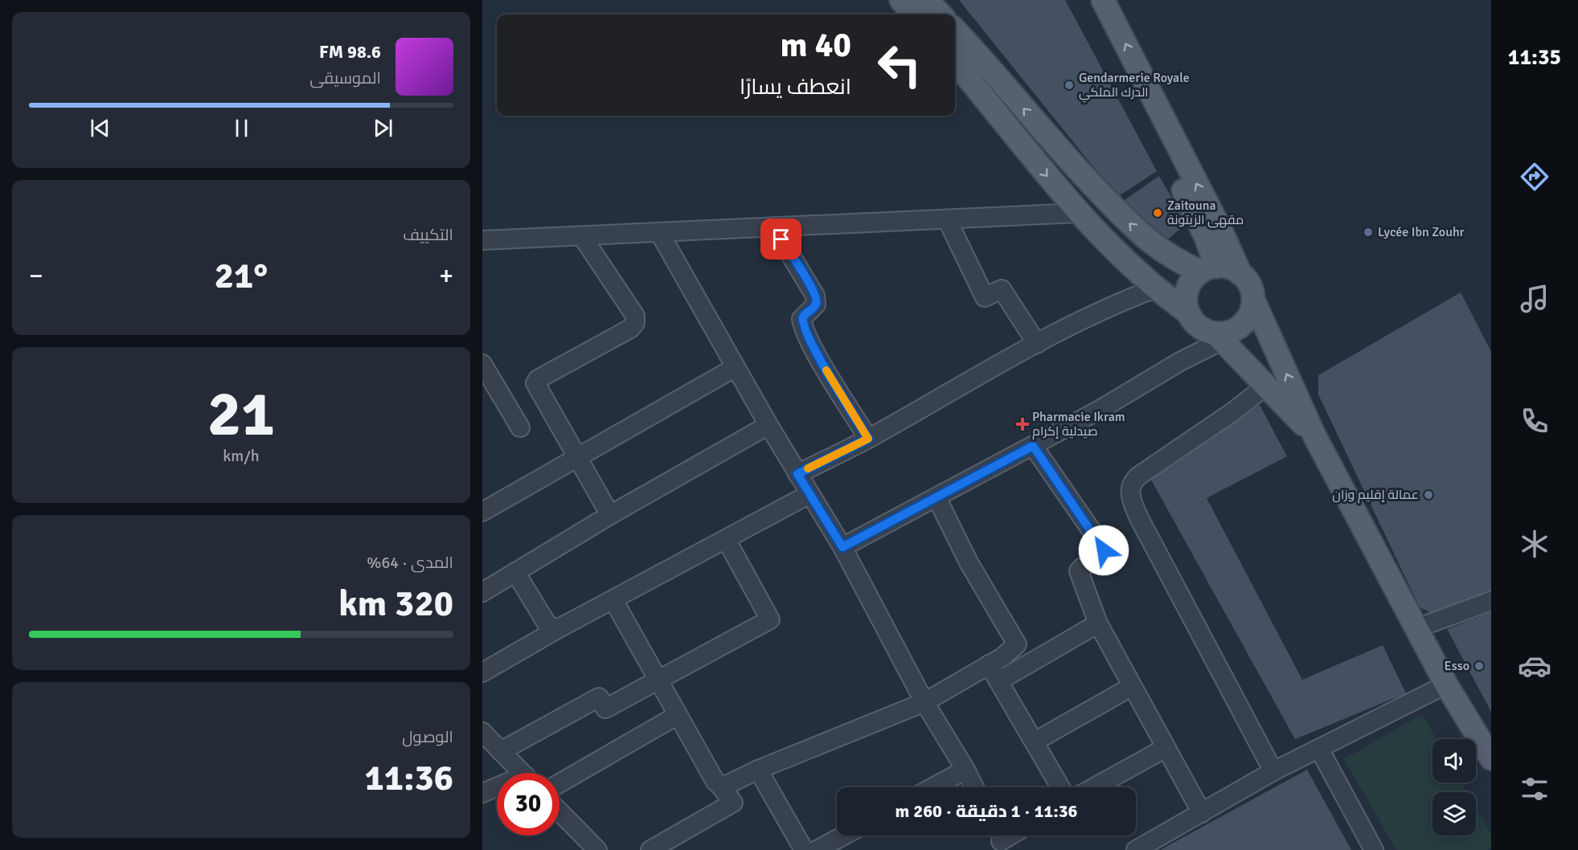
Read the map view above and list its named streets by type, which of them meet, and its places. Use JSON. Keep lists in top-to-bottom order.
{
  "places": {
    "other": [
      "Gendarmerie Royale الدرك الملكي",
      "Zaitouna مقهى الزيتونة",
      "Lycée Ibn Zouhr",
      "عمالة إقليم وزان",
      "Esso"
    ],
    "health": ["Pharmacie Ikram صيدلية إكرام"]
  },
  "page": {
    "tabs": "11:35",
    "turn": ["40 m", "انعطف يسارًا"],
    "song": ["98.6 FM", "الموسيقى"],
    "tile": [
      "التكييف",
      ["21", "km/h"],
      ["المدى · 64%", "320 km"],
      ["الوصول", "11:36"]
    ],
    "heat": ["−", "21°", "+"],
    "limit": "30",
    "trip": "11:36 · 1 دقيقة · 260 m"
  }
}
